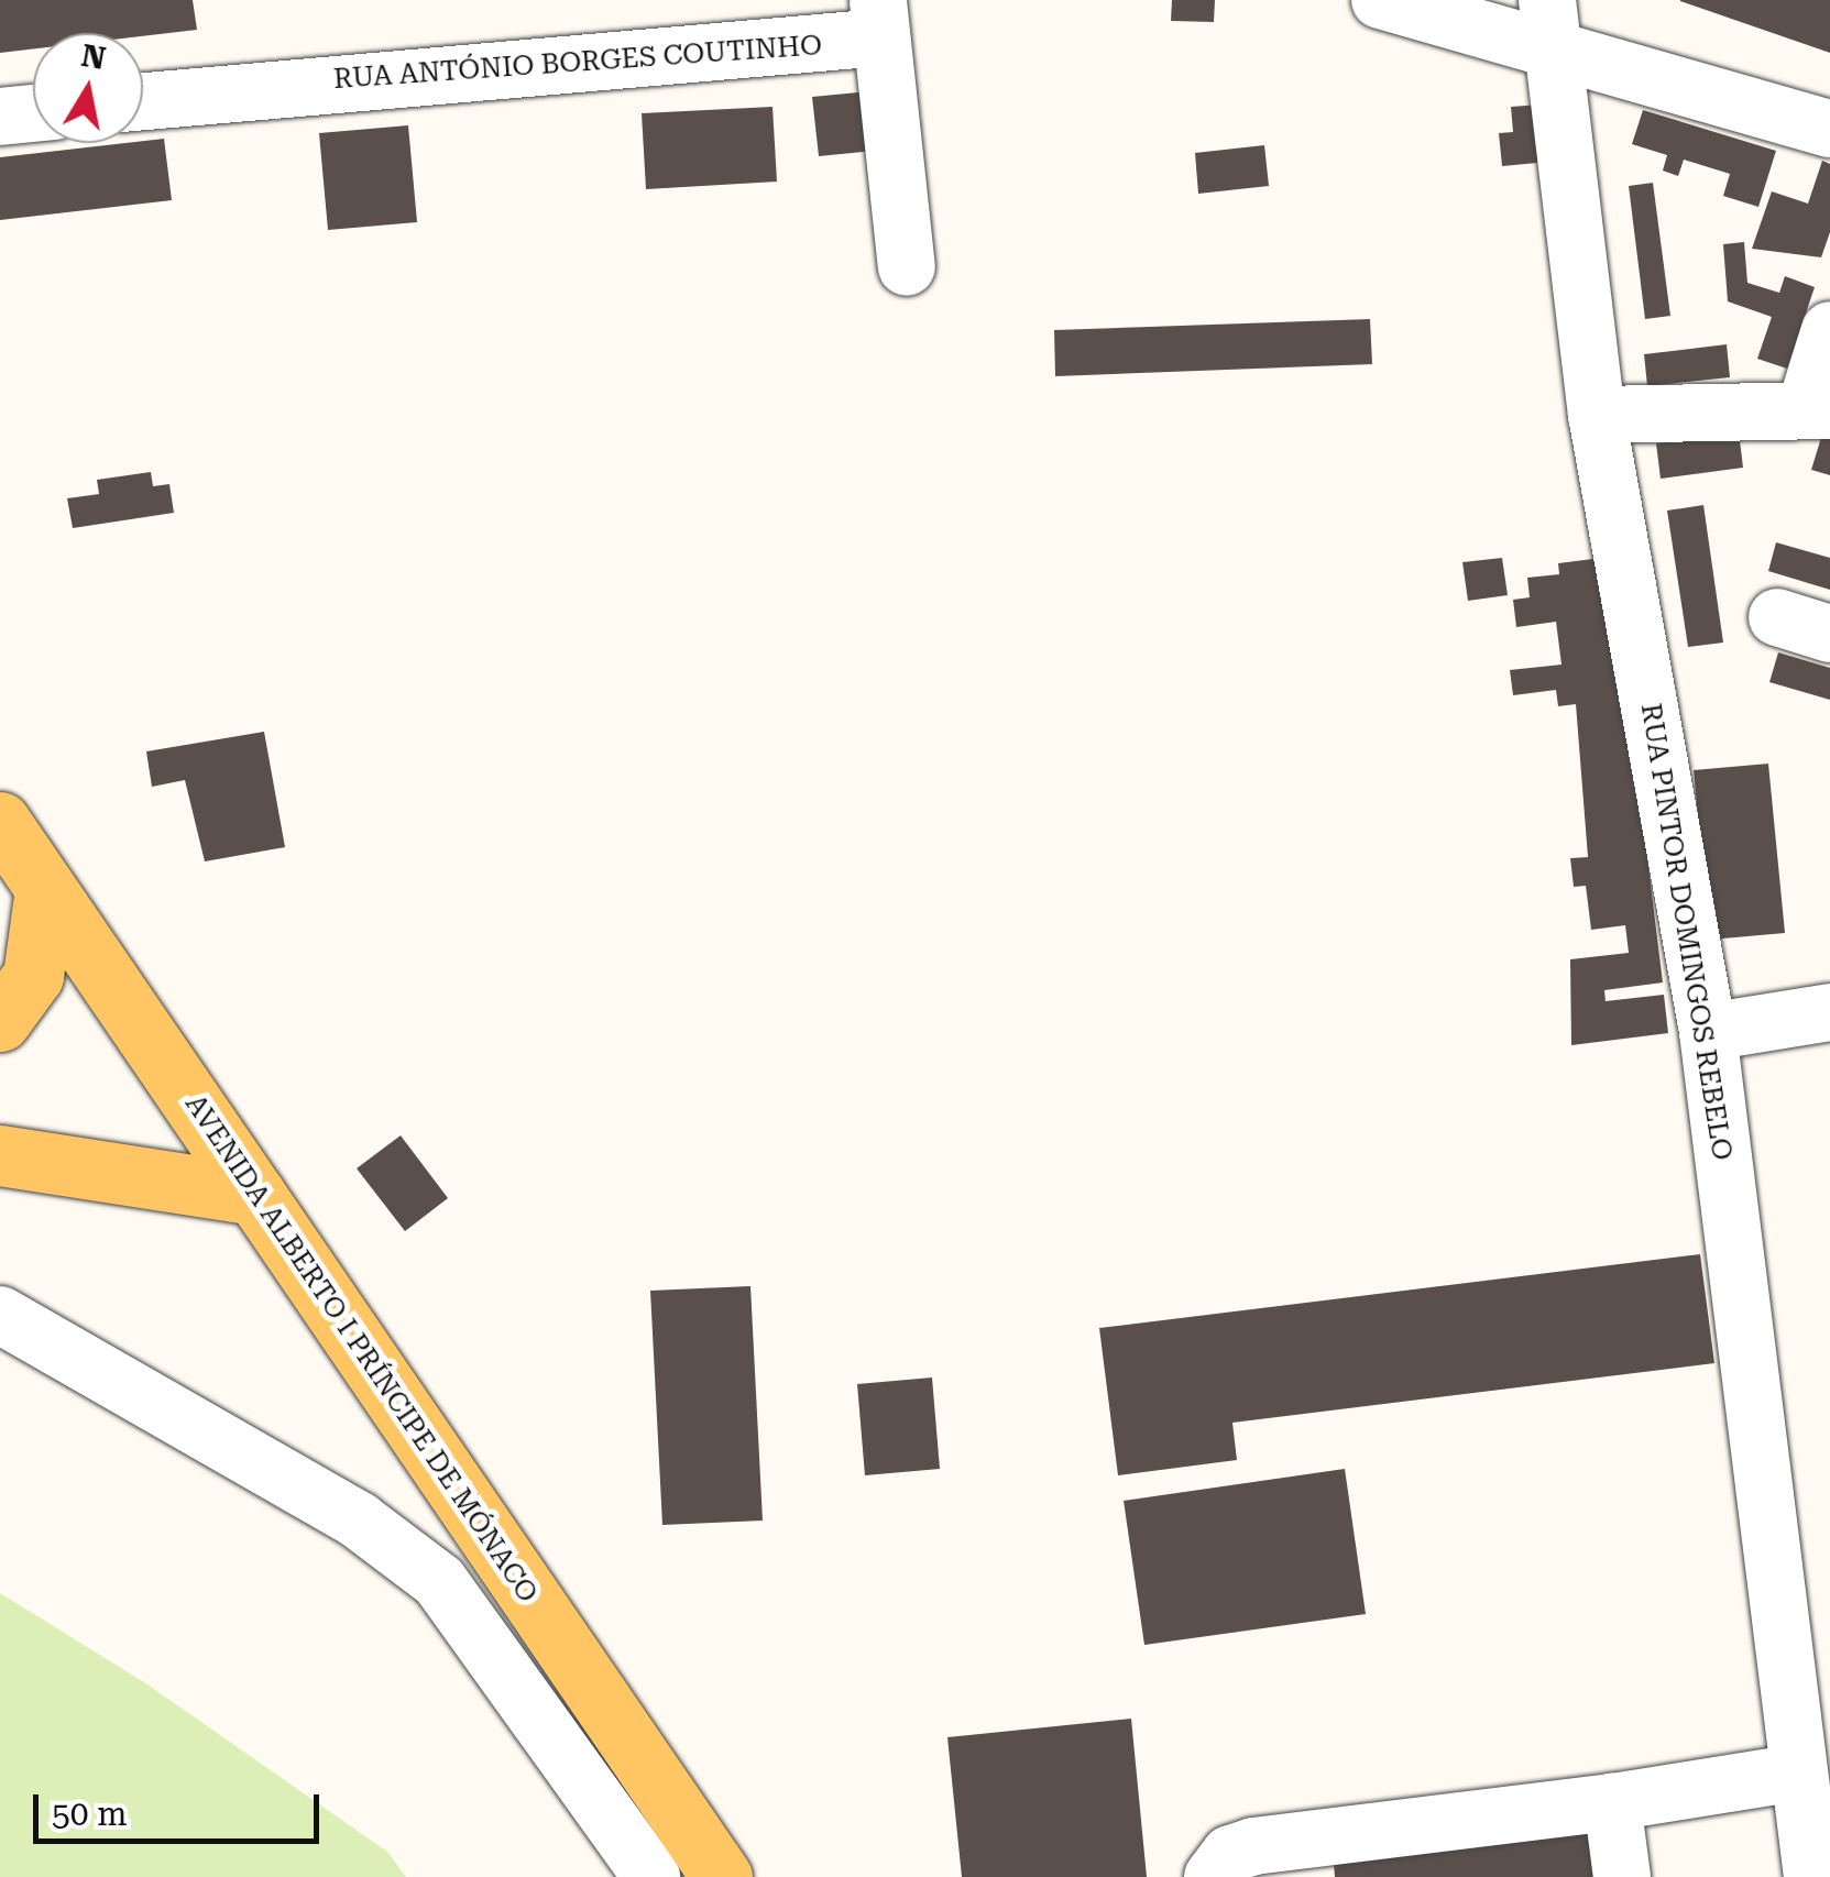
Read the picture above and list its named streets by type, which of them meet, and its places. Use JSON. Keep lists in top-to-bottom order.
{
  "streets": {
    "main road": ["AVENIDA ALBERTO I PRÍNCIPE DE MÓNACO"],
    "street": ["RUA ANTÓNIO BORGES COUTINHO", "RUA PINTOR DOMINGOS REBELO"]
  },
  "scale_bar": "50 m",
  "north": "top"
}
